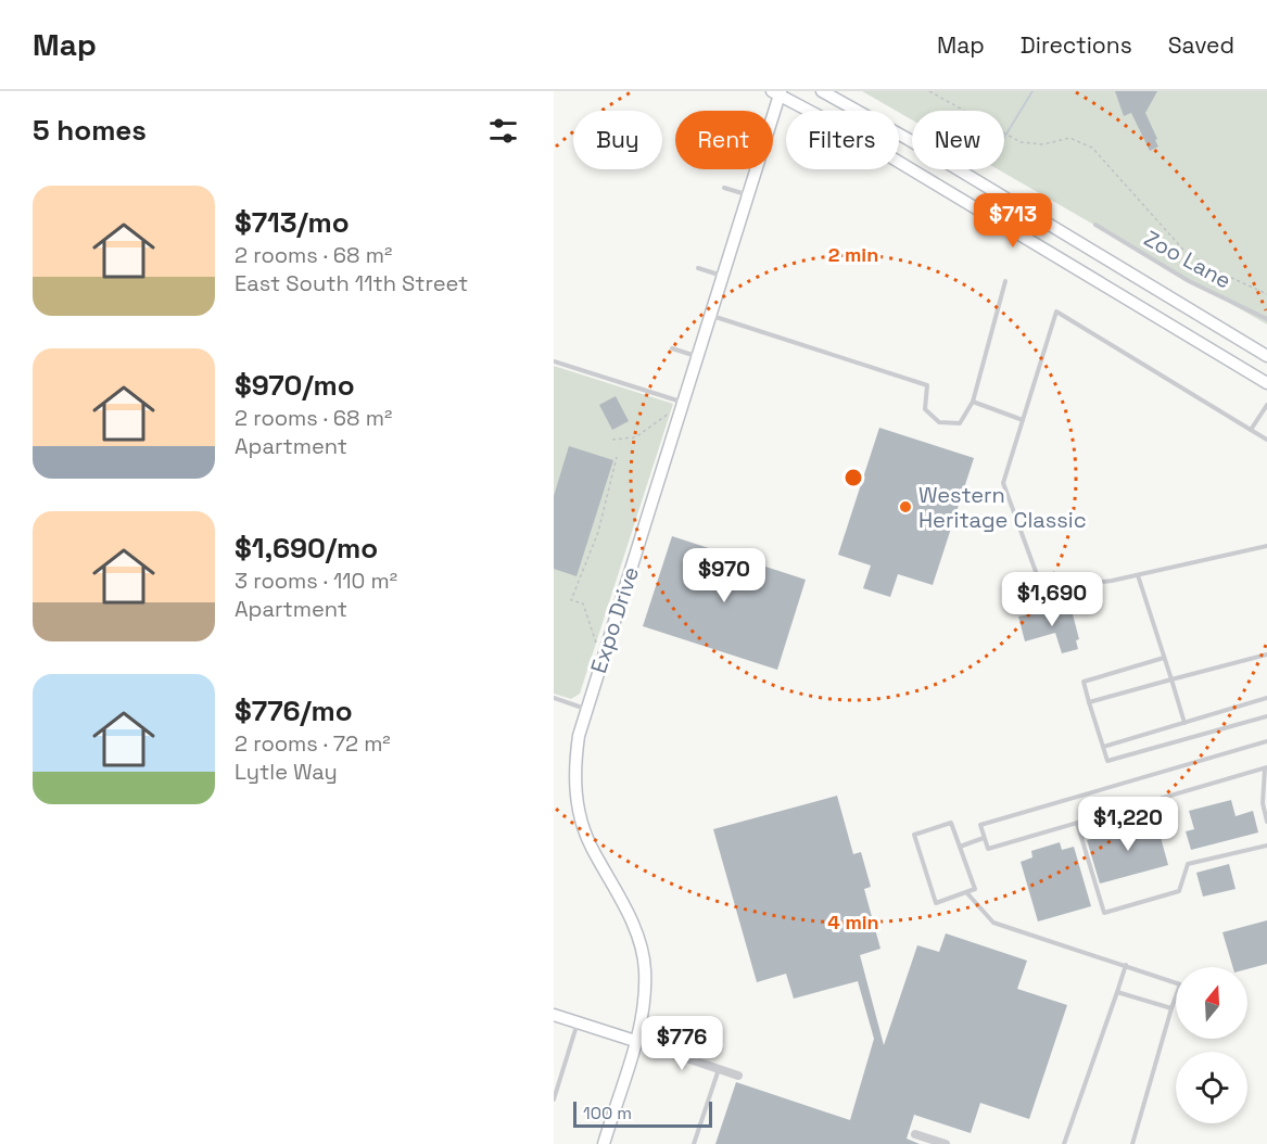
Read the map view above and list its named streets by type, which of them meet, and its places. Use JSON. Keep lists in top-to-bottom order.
{
  "streets": {
    "street": ["Expo Drive"],
    "lane": ["Zoo Lane"]
  },
  "places": ["Western Heritage Classic"],
  "scale_bar": "100 m",
  "north": "top",
  "page": {
    "header": "Map",
    "nav": ["Map", "Directions", "Saved"],
    "heading": "5 homes",
    "chip": [
      "Buy",
      "Rent",
      "Filters",
      "New"
    ],
    "list": [
      {
        "name": "$713/mo",
        "note": "2 rooms · 68 m² · East South 11th Street"
      },
      {
        "name": "$970/mo",
        "note": "2 rooms · 68 m² · Apartment"
      },
      {
        "name": "$1,690/mo",
        "note": "3 rooms · 110 m² · Apartment"
      },
      {
        "name": "$776/mo",
        "note": "2 rooms · 72 m² · Lytle Way"
      }
    ],
    "price": [
      "$713",
      "$970",
      "$1,690",
      "$1,220",
      "$776"
    ],
    "scale": "100 m"
  },
  "rings": ["2 min", "4 min"]
}
